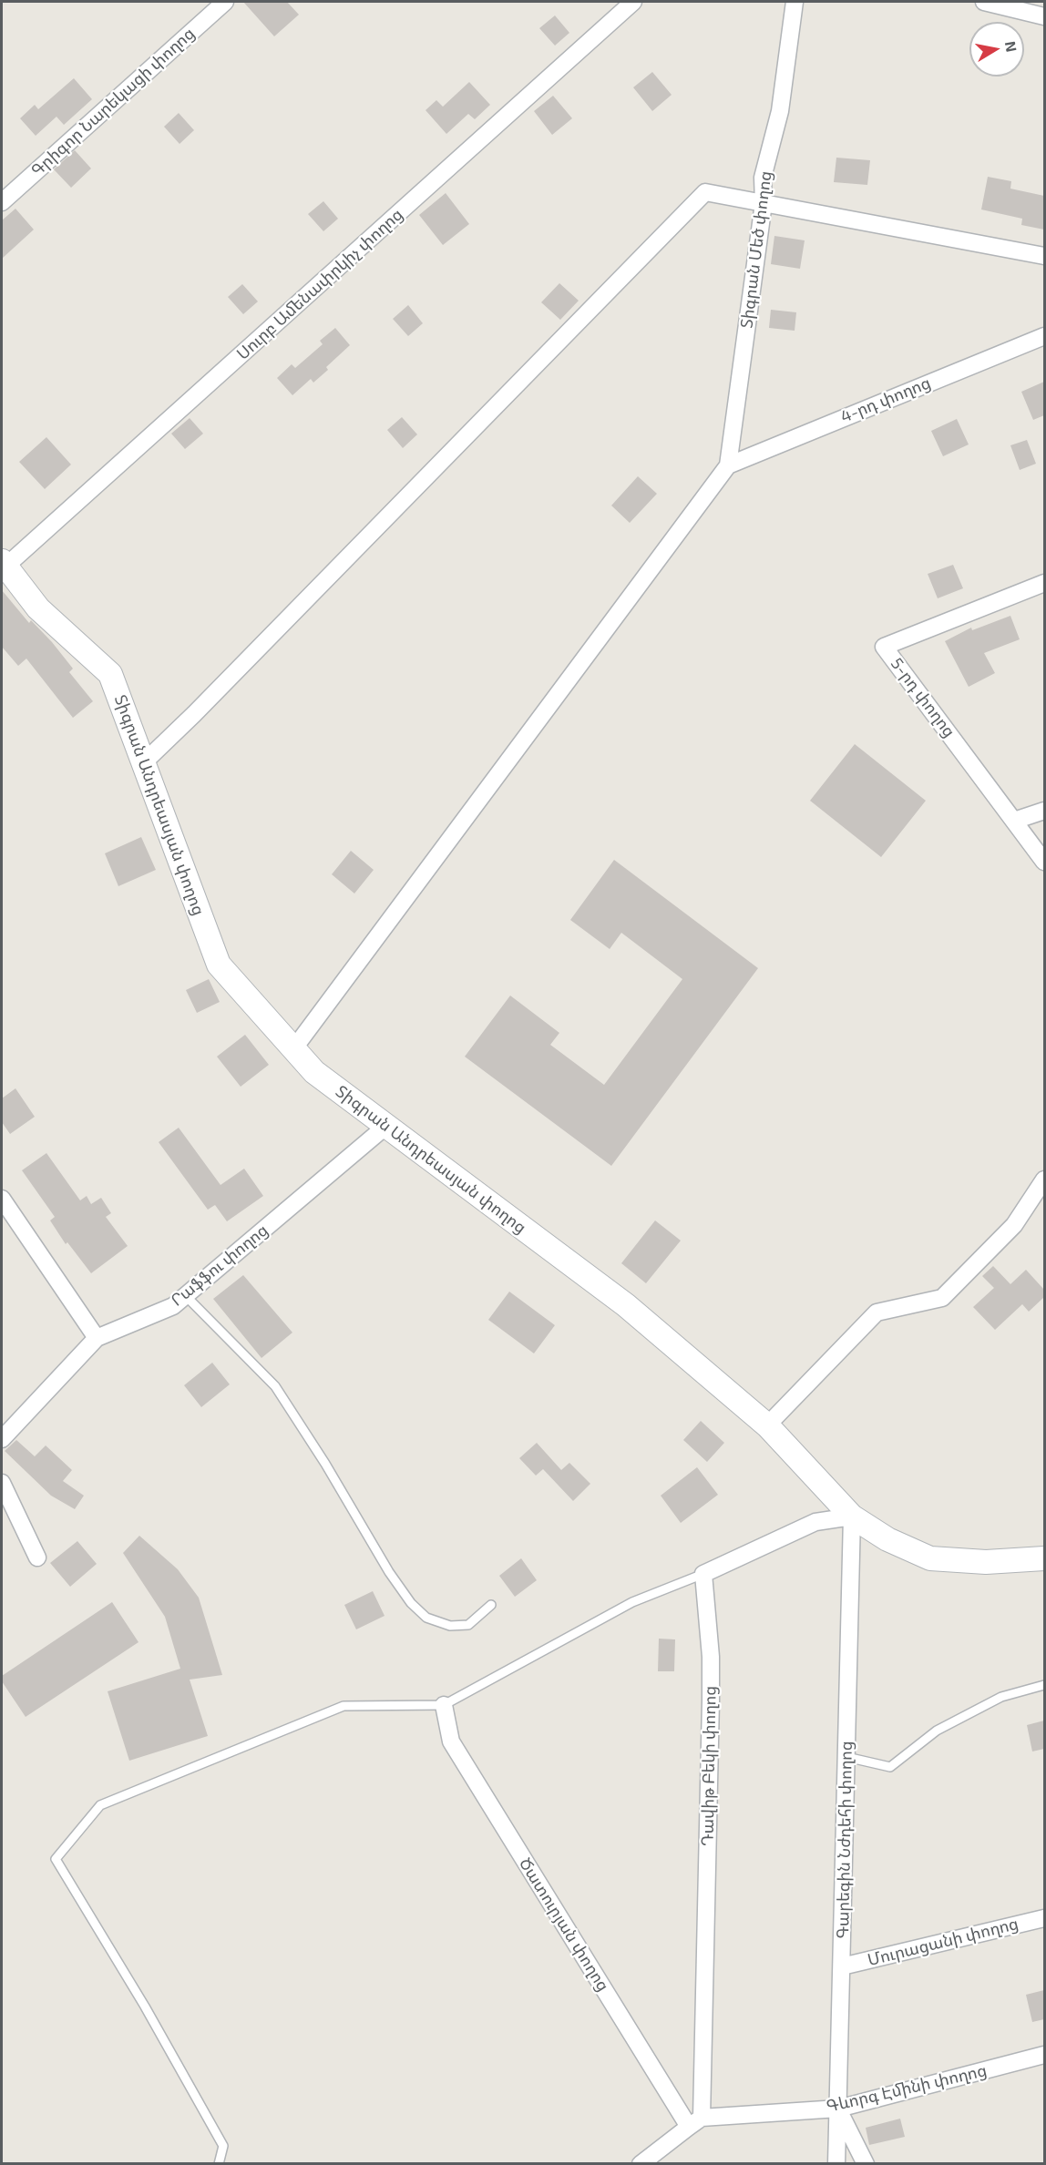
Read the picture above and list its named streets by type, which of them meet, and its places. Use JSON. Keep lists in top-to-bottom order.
{
  "streets": {
    "main road": ["Տիգրան Անդրեասյան փողոց"],
    "street": [
      "Գրիգոր Նարեկացի փողոց",
      "Տիգրան Մեծ փողոց",
      "Սուրբ Ամենափրկիչ փողոց",
      "4-րդ փողոց",
      "5-րդ փողոց",
      "Րաֆֆու փողոց",
      "Դավիթ Բեկի փողոց",
      "Գարեգին Նժդեհի փողոց",
      "Ծատուրյան փողոց",
      "Մուրացանի փողոց",
      "Գևորգ Էմինի փողոց"
    ]
  },
  "crossings": [
    ["Տիգրան Մեծ փողոց", "4-րդ փողոց"],
    ["Սուրբ Ամենափրկիչ փողոց", "Տիգրան Անդրեասյան փողոց"],
    ["Տիգրան Անդրեասյան փողոց", "Րաֆֆու փողոց"],
    ["Տիգրան Անդրեասյան փողոց", "Գարեգին Նժդեհի փողոց"],
    ["Դավիթ Բեկի փողոց", "Ծատուրյան փողոց"],
    ["Դավիթ Բեկի փողոց", "Գևորգ Էմինի փողոց"],
    ["Գարեգին Նժդեհի փողոց", "Մուրացանի փողոց"],
    ["Գարեգին Նժդեհի փողոց", "Գևորգ Էմինի փողոց"],
    ["Ծատուրյան փողոց", "Գևորգ Էմինի փողոց"]
  ],
  "north": "right"
}
